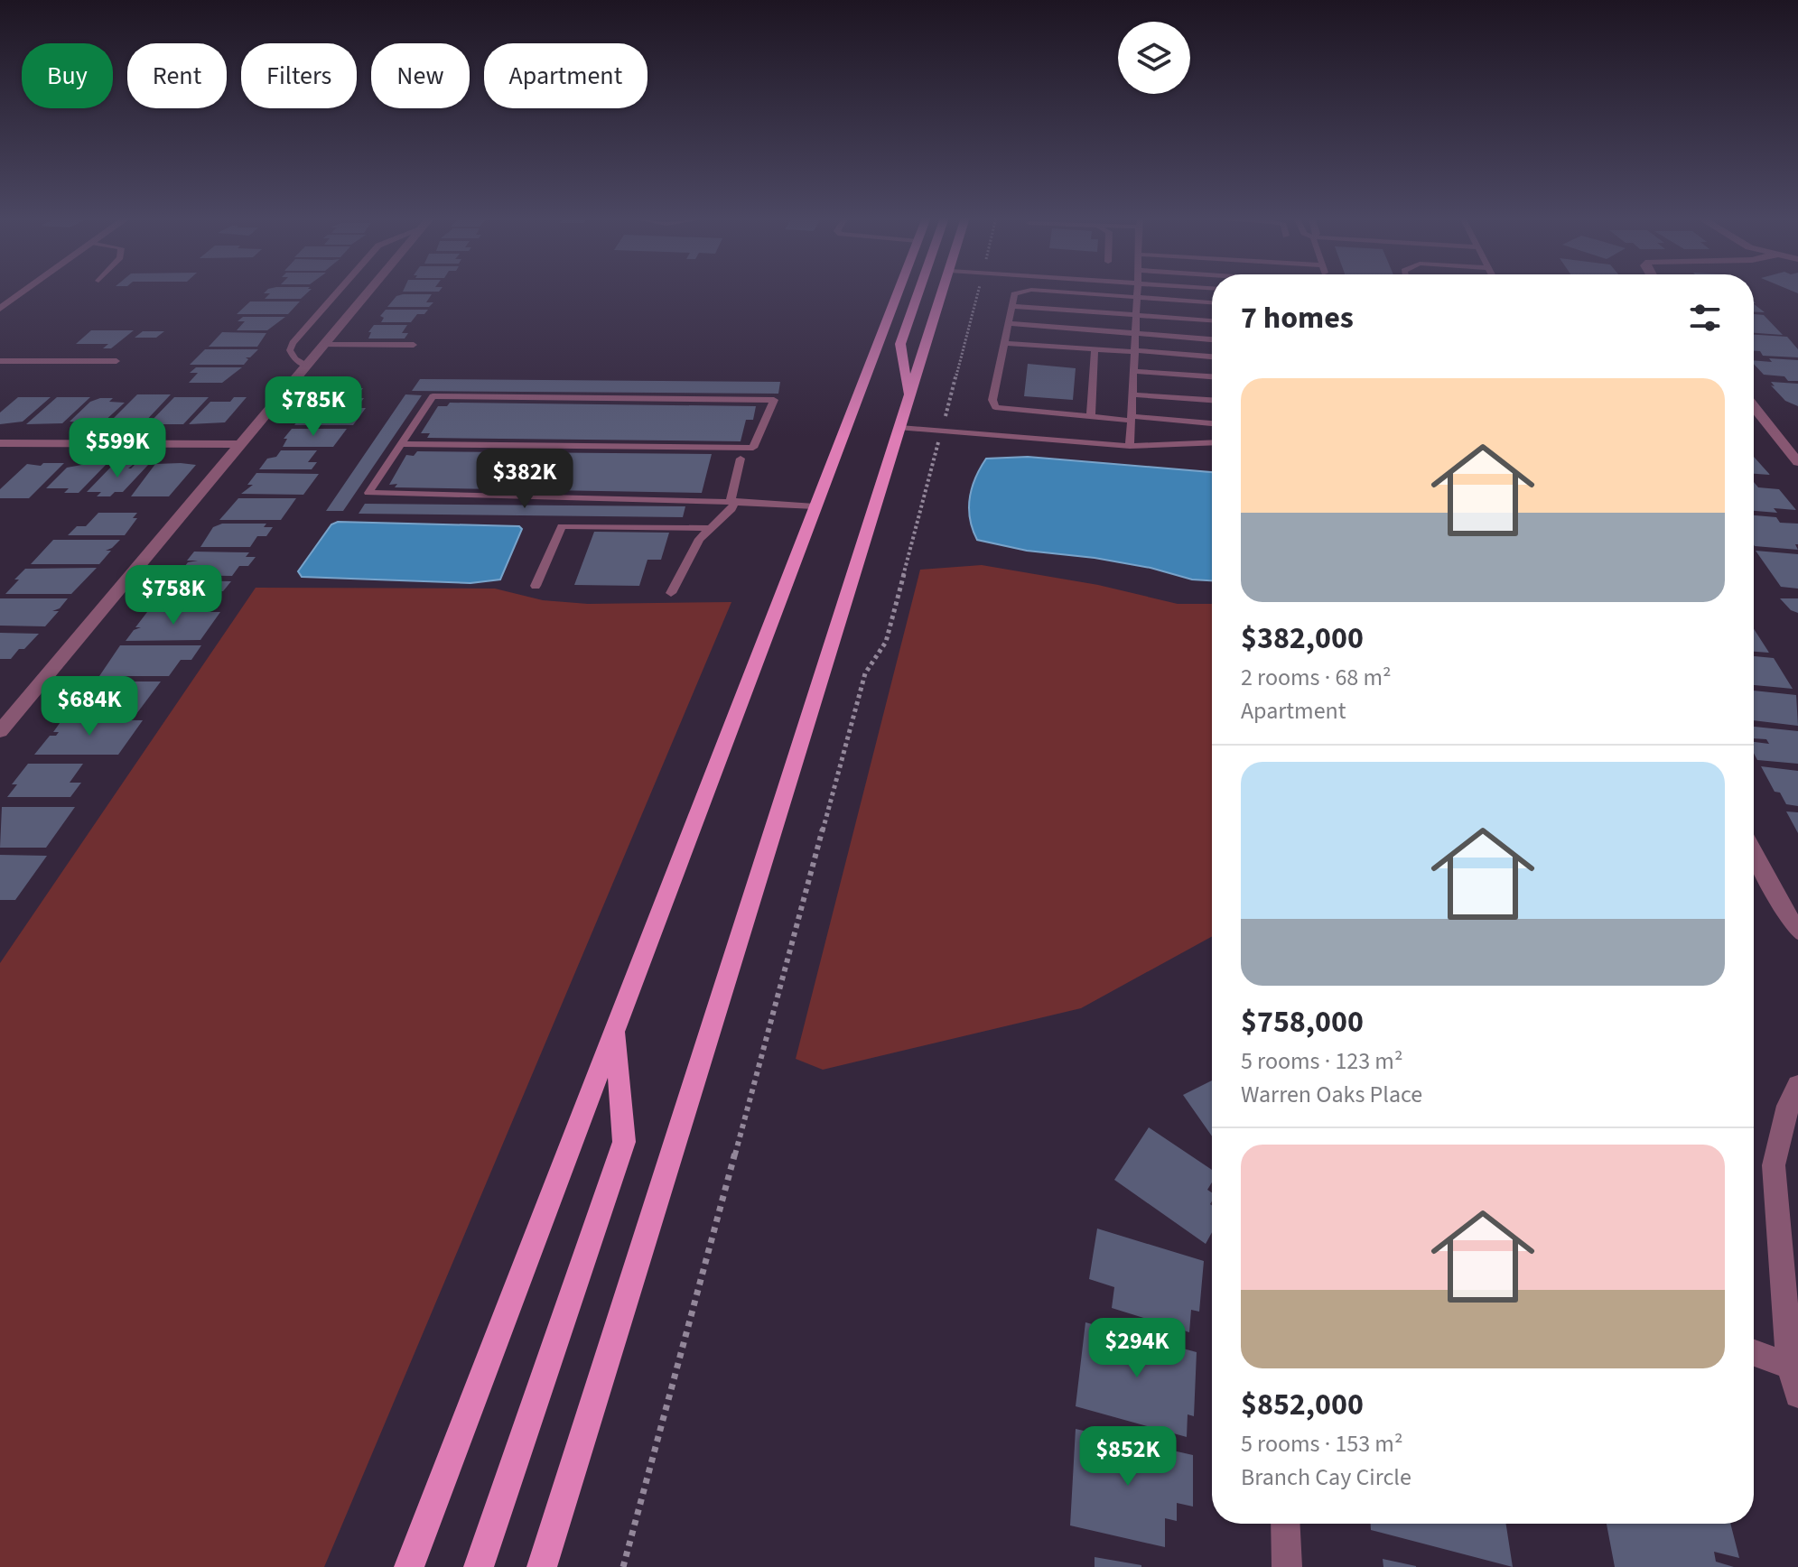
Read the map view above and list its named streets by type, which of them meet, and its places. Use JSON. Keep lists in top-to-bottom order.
{
  "page": {
    "chip": [
      "Buy",
      "Rent",
      "Filters",
      "New",
      "Apartment"
    ],
    "heading": "7 homes",
    "list": [
      {
        "name": "$382,000",
        "note": "2 rooms · 68 m² · Apartment"
      },
      {
        "name": "$758,000",
        "note": "5 rooms · 123 m² · Warren Oaks Place"
      },
      {
        "name": "$852,000",
        "note": "5 rooms · 153 m² · Branch Cay Circle"
      }
    ],
    "price": [
      "$785K",
      "$599K",
      "$382K",
      "$758K",
      "$684K",
      "$294K",
      "$852K"
    ]
  }
}
